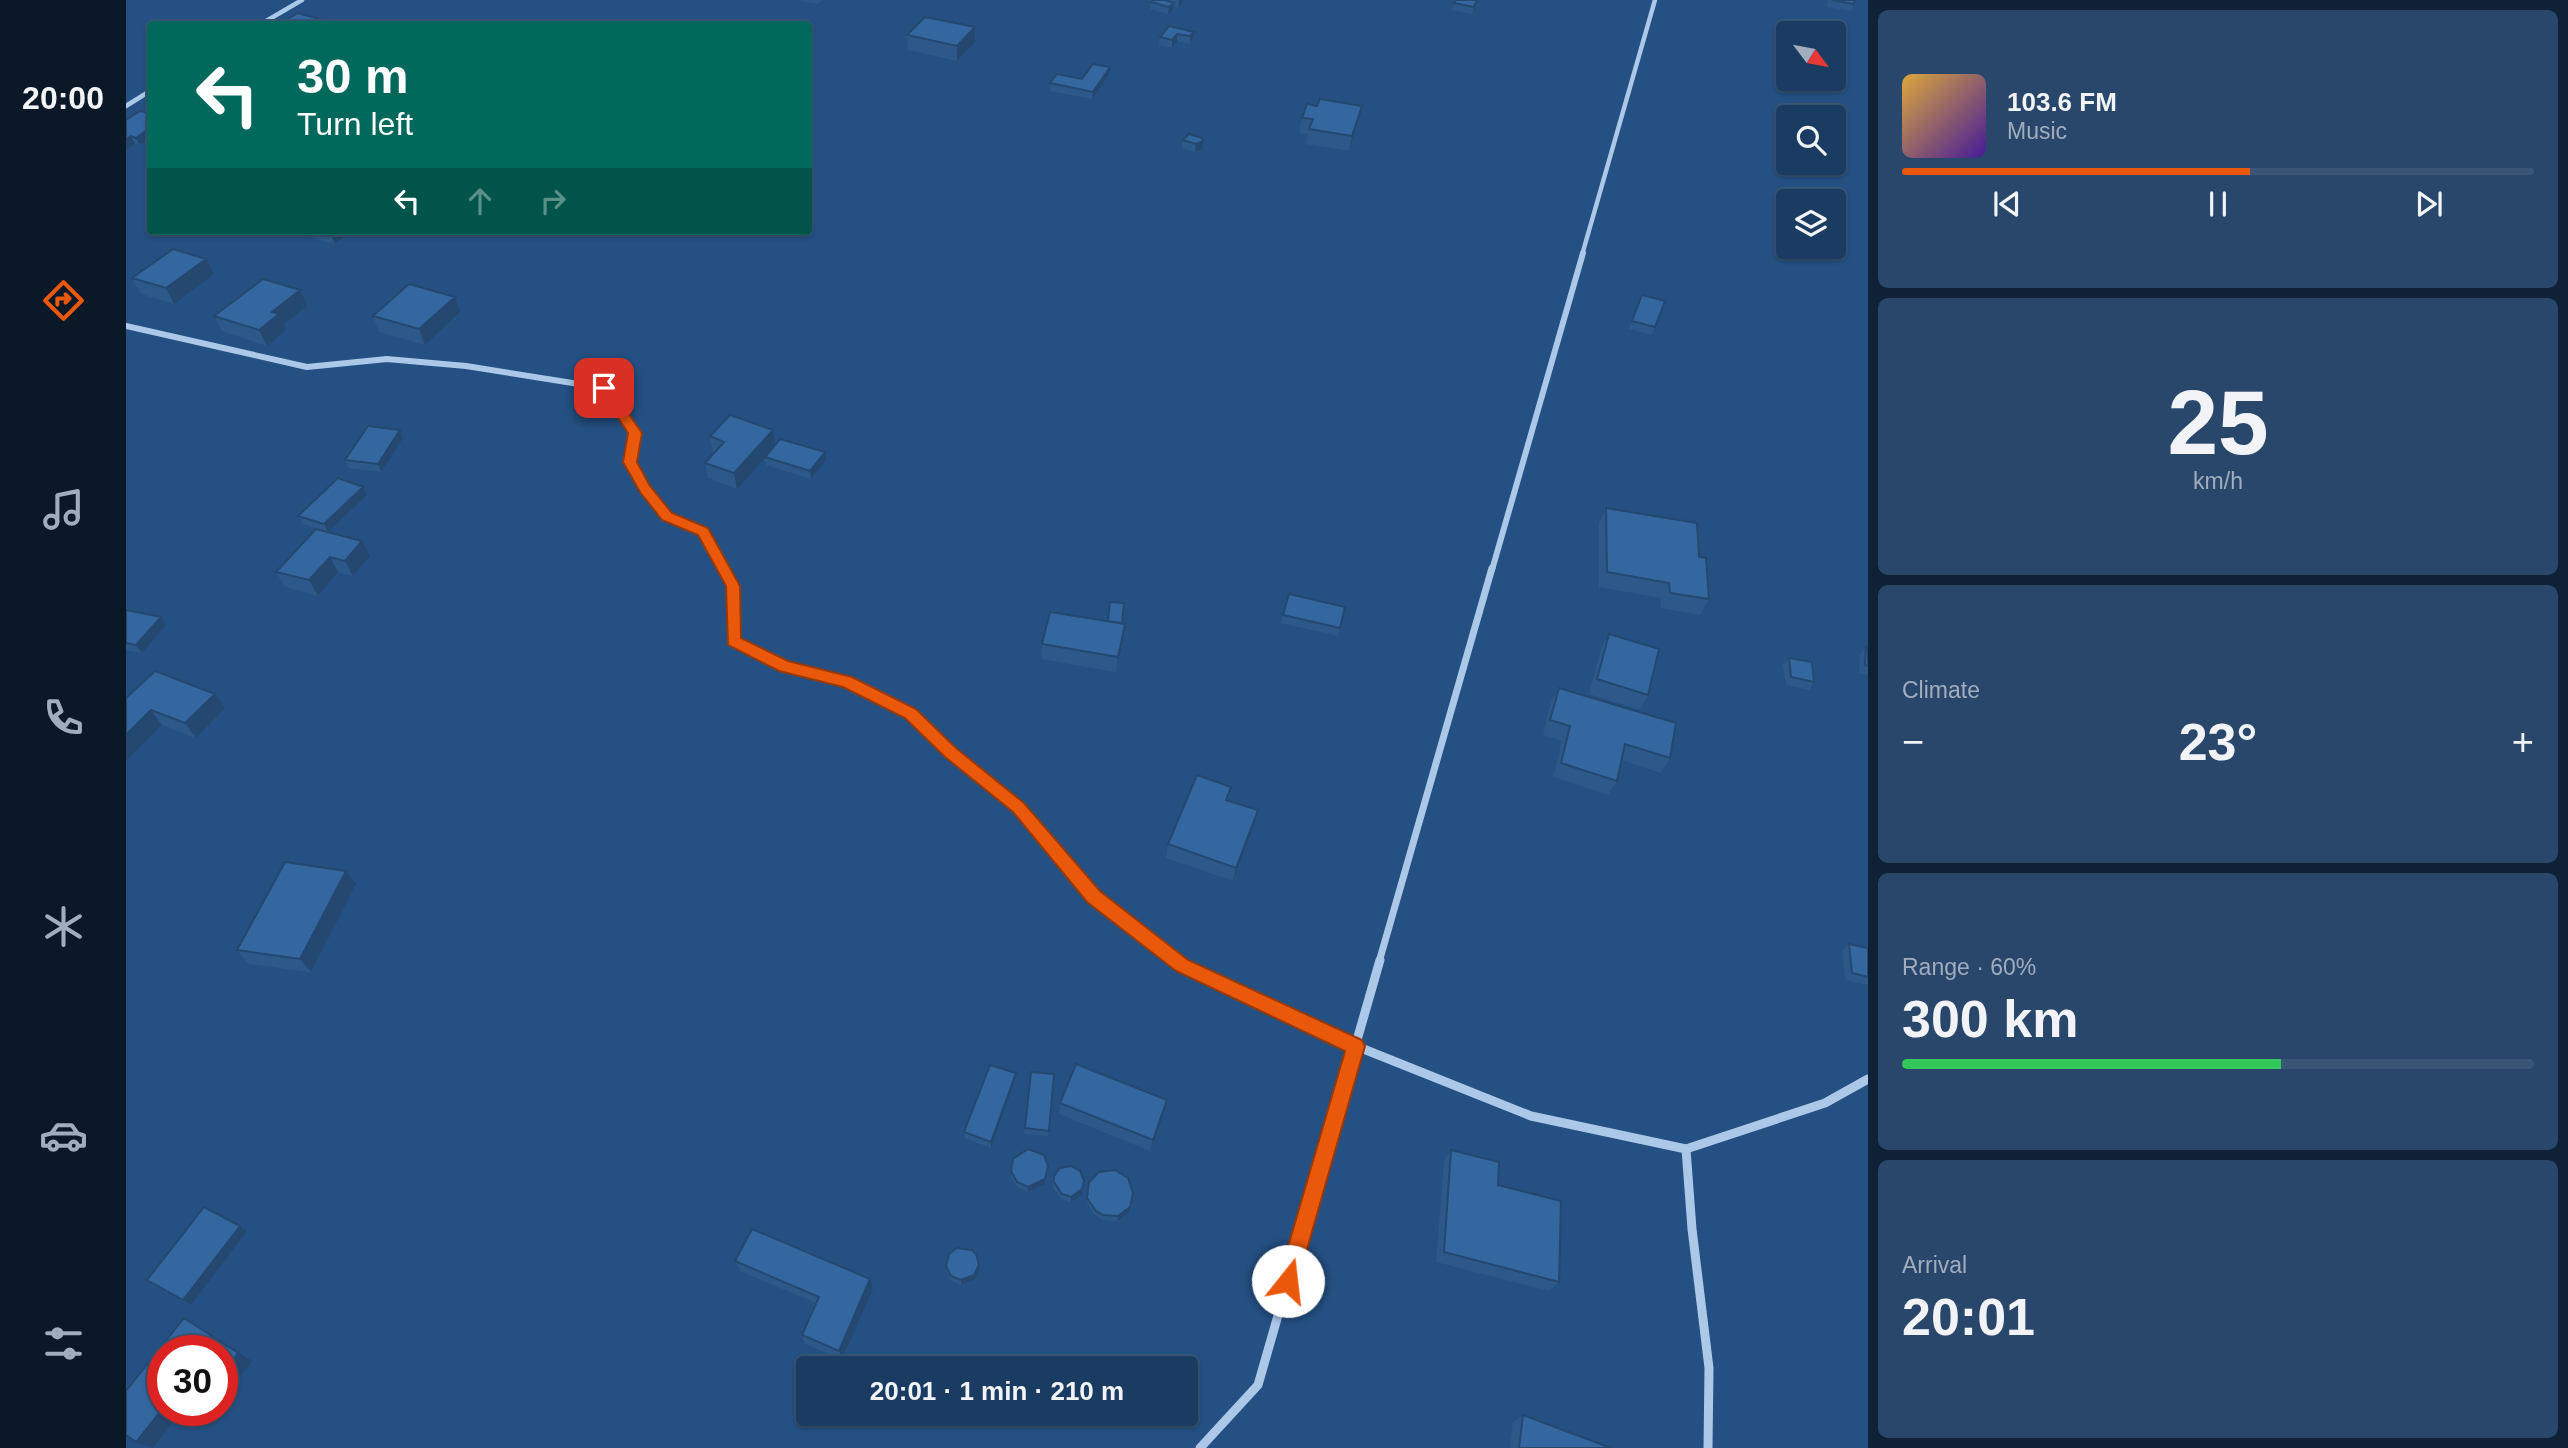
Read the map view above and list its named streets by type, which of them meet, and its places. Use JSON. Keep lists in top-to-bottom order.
{
  "north": "bottom right",
  "page": {
    "tabs": "20:00",
    "turn": ["30 m", "Turn left"],
    "song": ["103.6 FM", "Music"],
    "tile": [
      ["25", "km/h"],
      "Climate",
      ["Range · 60%", "300 km"],
      ["Arrival", "20:01"]
    ],
    "heat": ["−", "23°", "+"],
    "limit": "30",
    "trip": "20:01 · 1 min · 210 m"
  }
}
